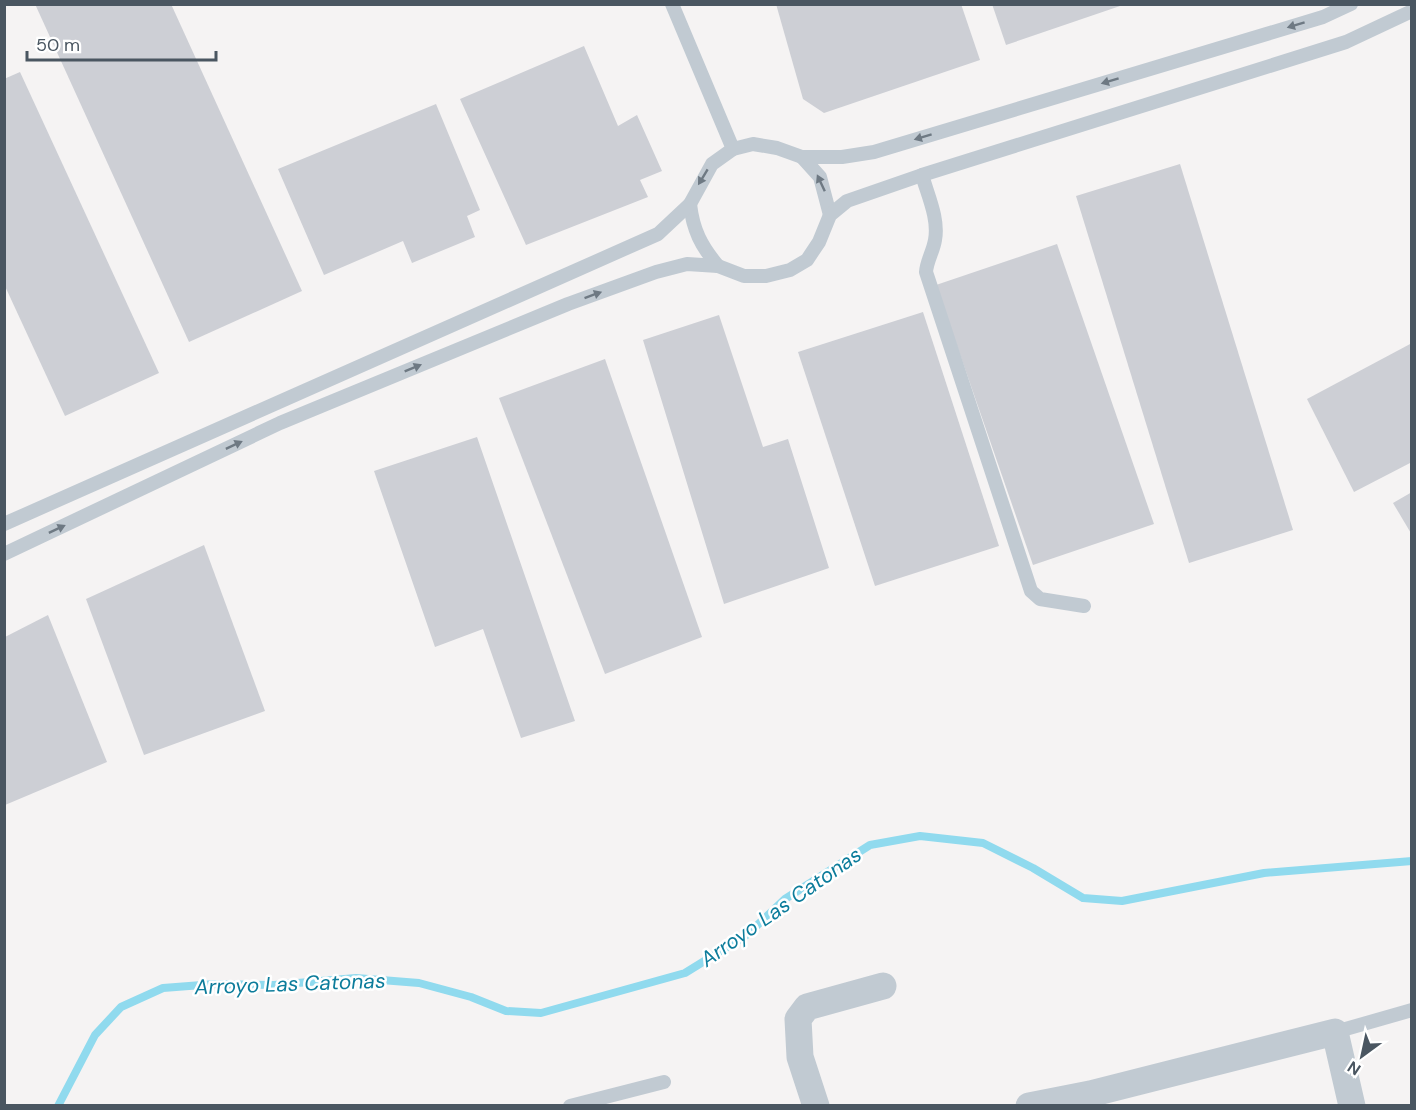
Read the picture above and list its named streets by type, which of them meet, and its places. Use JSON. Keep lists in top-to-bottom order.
{
  "water": ["Arroyo Las Catonas"],
  "scale_bar": "50 m",
  "north": "bottom left"
}
